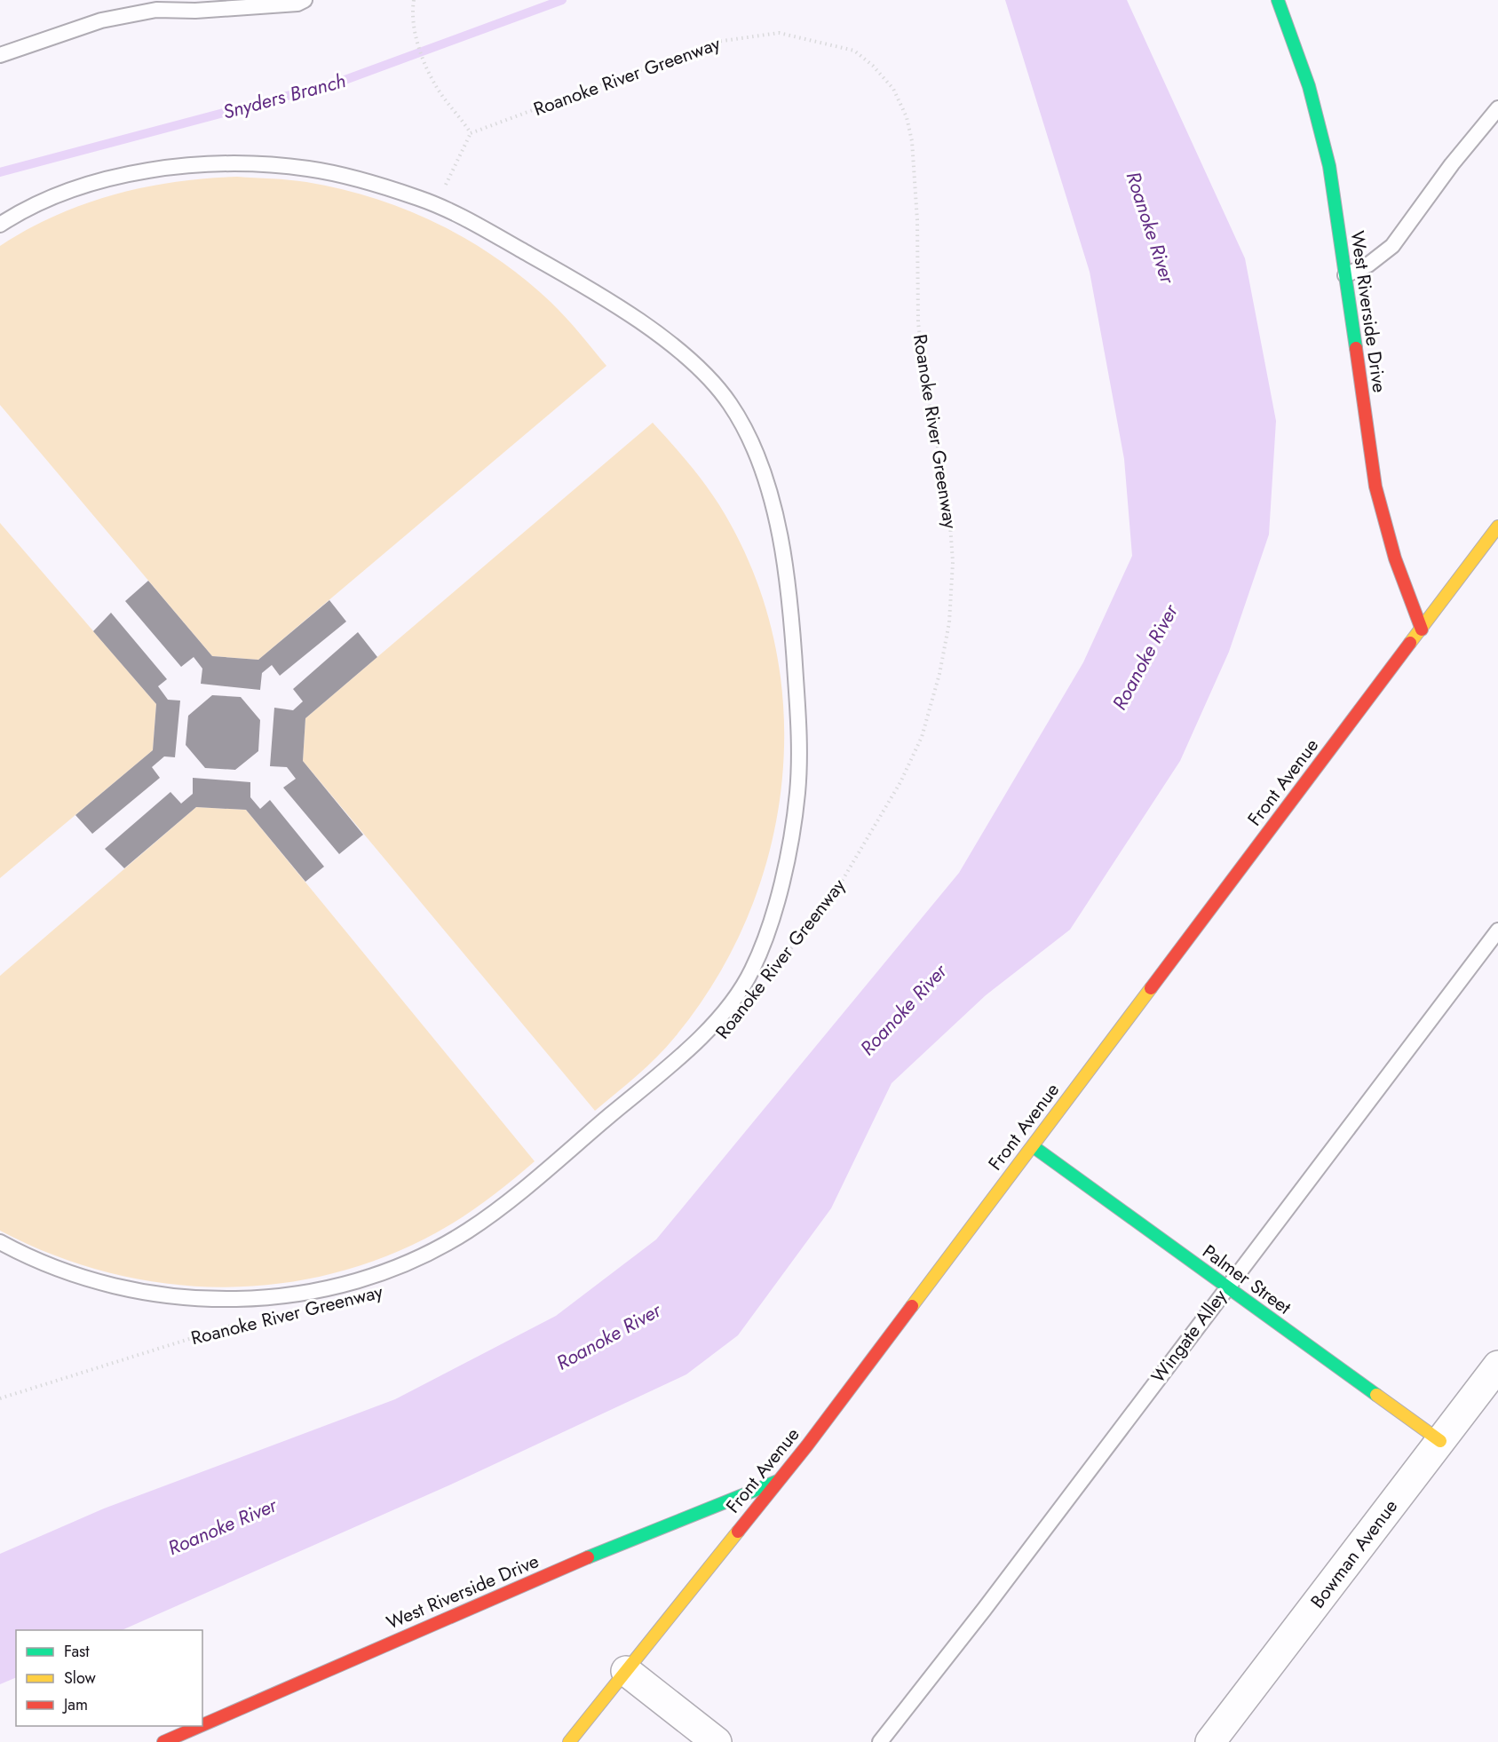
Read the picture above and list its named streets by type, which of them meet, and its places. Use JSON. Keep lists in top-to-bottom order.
{
  "streets": {
    "street": [
      "West Riverside Drive",
      "Front Avenue",
      "Palmer Street",
      "Bowman Avenue"
    ],
    "lane": ["Wingate Alley"],
    "path": ["Roanoke River Greenway"]
  },
  "crossings": [
    ["West Riverside Drive", "Front Avenue"],
    ["Front Avenue", "Palmer Street"],
    ["Palmer Street", "Wingate Alley"],
    ["Palmer Street", "Bowman Avenue"]
  ],
  "water": ["Snyders Branch", "Roanoke River"],
  "legend": ["Fast", "Slow", "Jam"]
}
